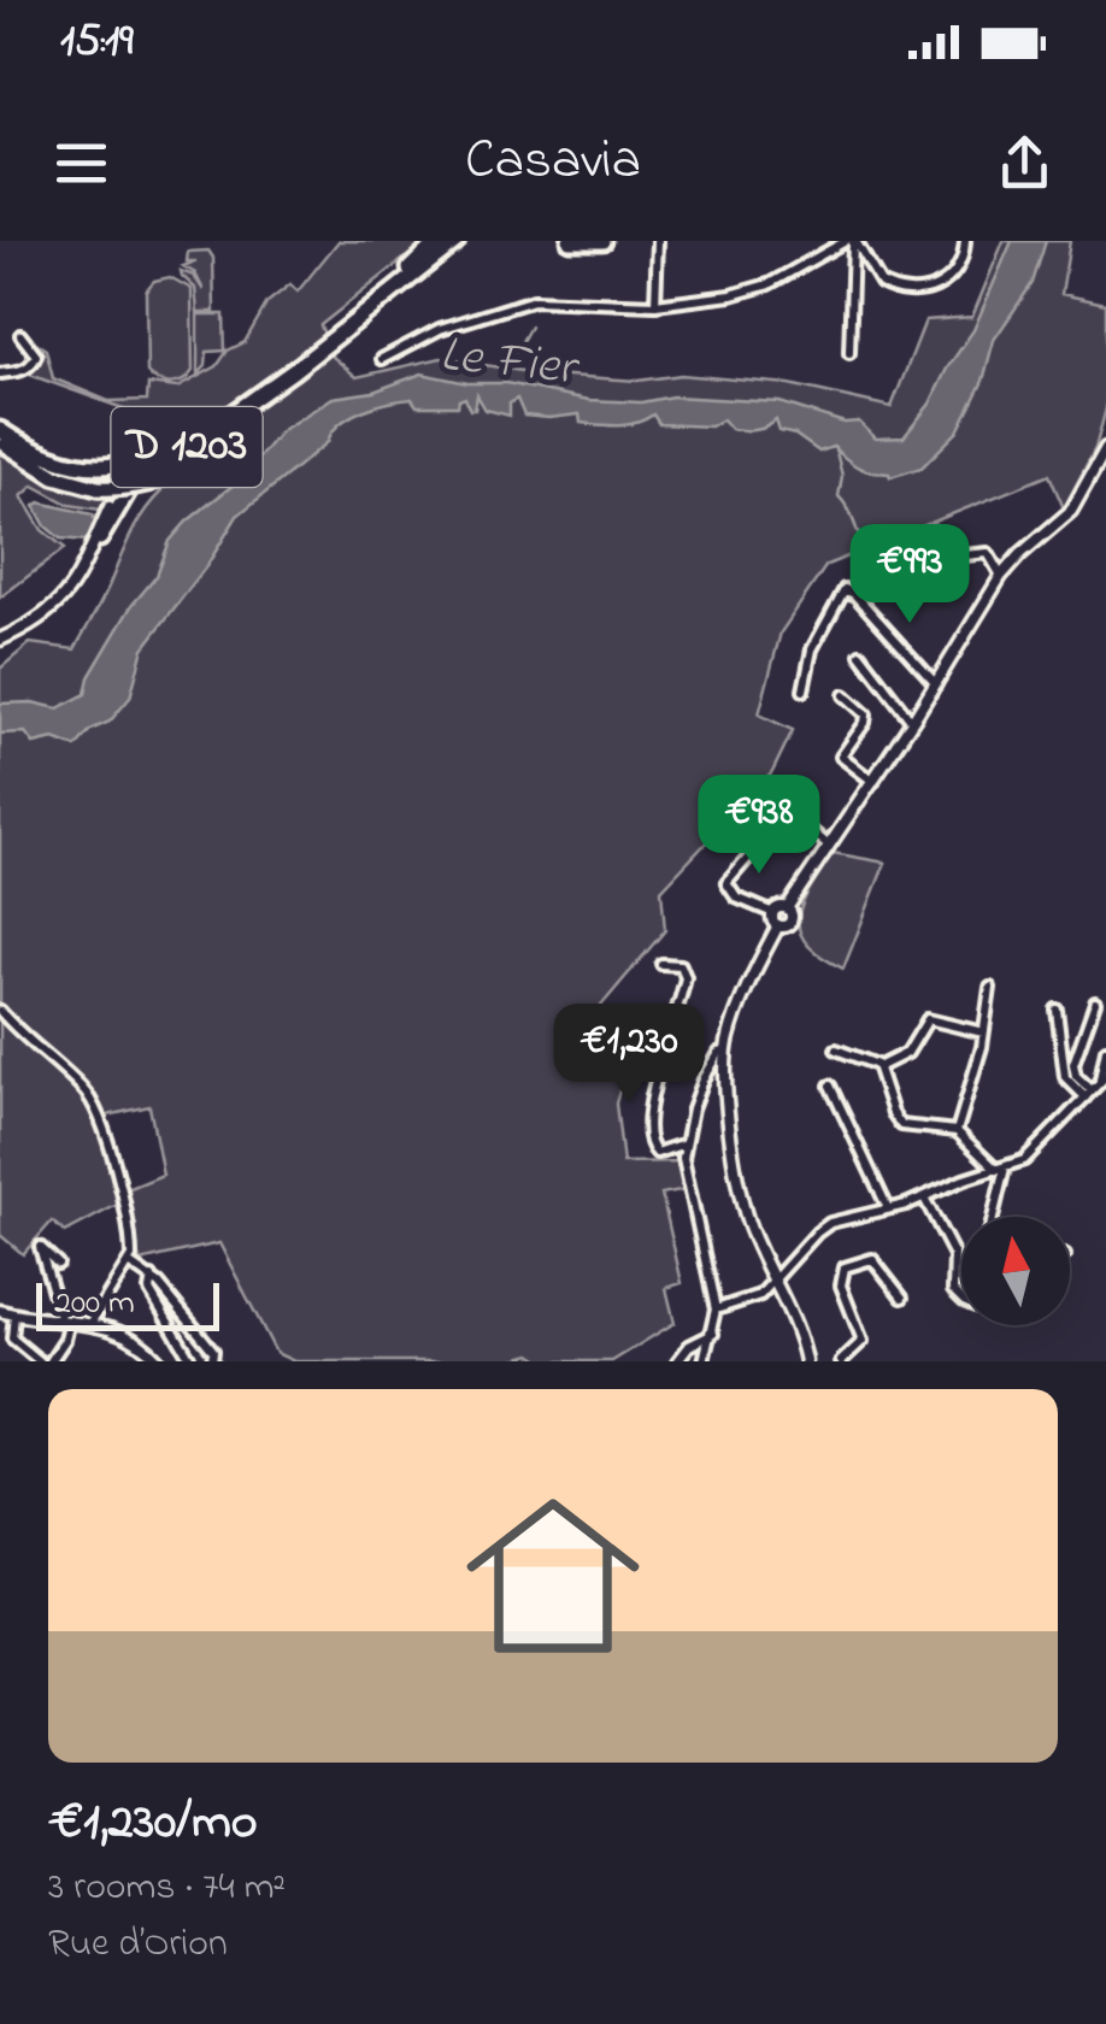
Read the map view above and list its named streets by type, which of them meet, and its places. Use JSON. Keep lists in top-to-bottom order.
{
  "streets": {
    "highway": ["D 1203"]
  },
  "water": ["Le Fier"],
  "scale_bar": "200 m",
  "north": "top",
  "page": {
    "status": "15:19",
    "header": "Casavia",
    "price": ["€993", "€938", "€1,230"],
    "scale": "200 m",
    "list": [
      {
        "name": "€1,230/mo",
        "note": "3 rooms · 74 m² · Rue d’Orion"
      }
    ]
  }
}
